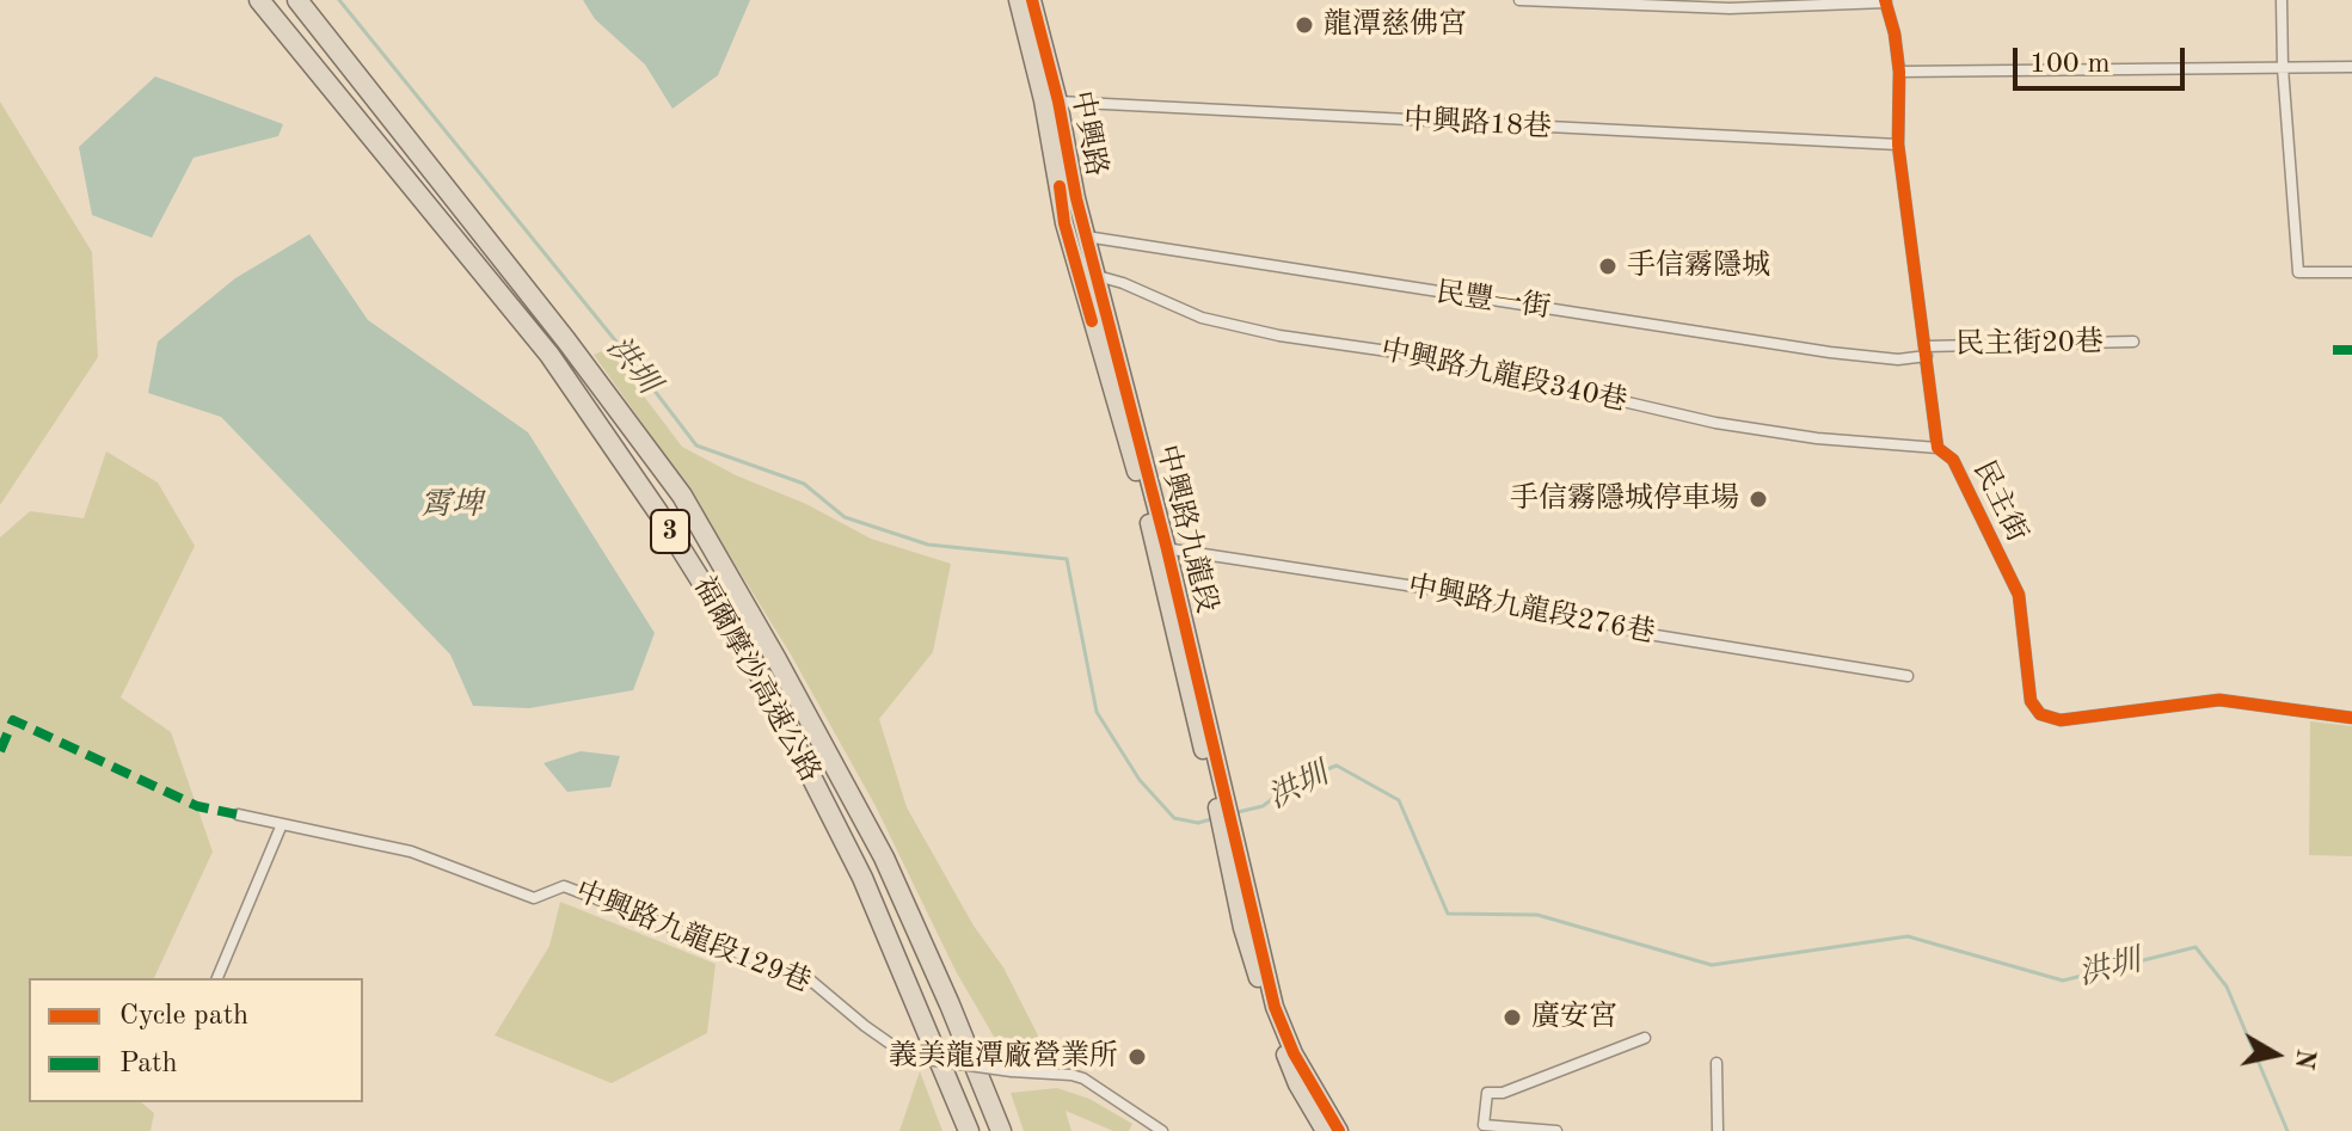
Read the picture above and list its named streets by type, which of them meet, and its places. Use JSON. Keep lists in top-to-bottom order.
{
  "streets": {
    "highway": ["3", "福爾摩沙高速公路"],
    "main road": ["中興路", "中興路九龍段"],
    "street": [
      "中興路18巷",
      "民豐一街",
      "民主街20巷",
      "中興路九龍段340巷",
      "民主街",
      "中興路九龍段276巷",
      "中興路九龍段129巷"
    ]
  },
  "crossings": [
    ["中興路18巷", "中興路"],
    ["中興路18巷", "民主街"],
    ["中興路", "民豐一街"],
    ["中興路", "中興路九龍段340巷"],
    ["中興路", "中興路九龍段"],
    ["民豐一街", "民主街20巷"],
    ["民豐一街", "民主街"],
    ["民主街20巷", "民主街"],
    ["中興路九龍段340巷", "民主街"],
    ["中興路九龍段340巷", "中興路九龍段"],
    ["中興路九龍段", "中興路九龍段276巷"]
  ],
  "water": ["洪圳", "霄埤"],
  "places": [
    "龍潭慈佛宮",
    "手信霧隱城",
    "手信霧隱城停車場",
    "廣安宮",
    "義美龍潭廠營業所"
  ],
  "legend": ["Cycle path", "Path"],
  "scale_bar": "100 m",
  "north": "right"
}
